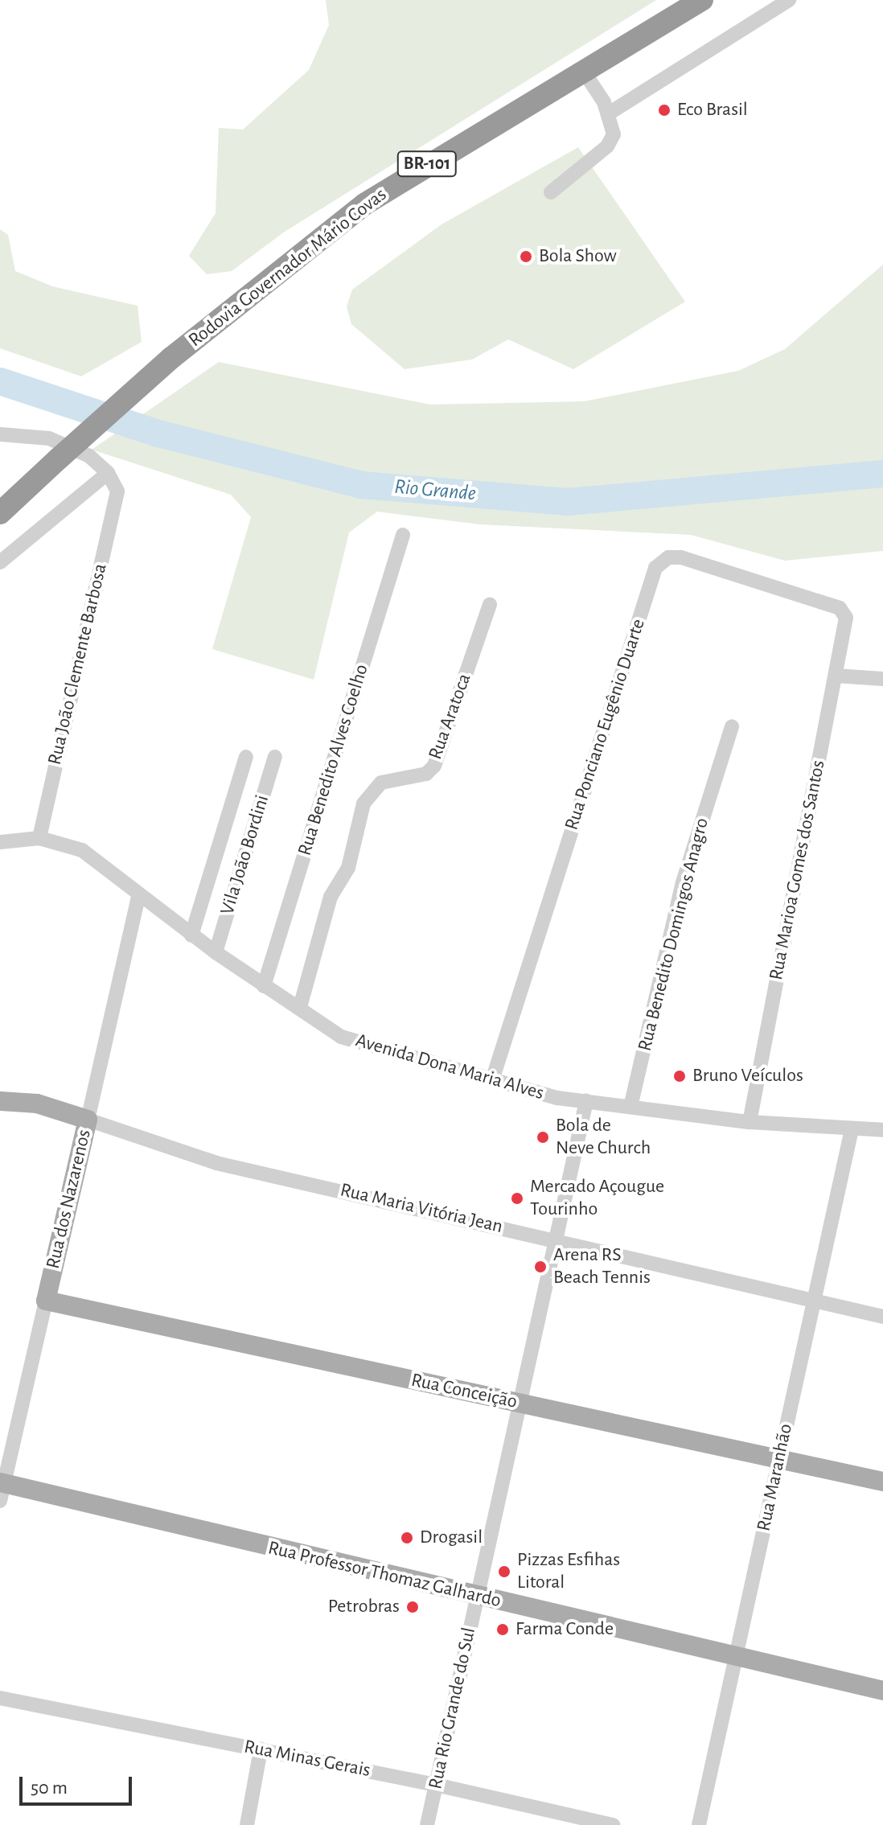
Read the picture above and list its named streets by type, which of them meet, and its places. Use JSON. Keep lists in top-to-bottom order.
{
  "streets": {
    "highway": ["BR-101", "Rodovia Governador Mário Covas"],
    "main road": [
      "Rua dos Nazarenos",
      "Rua Maria Vitória Jean",
      "Rua Conceição",
      "Rua Professor Thomaz Galhardo"
    ],
    "street": [
      "Rua João Clemente Barbosa",
      "Rua Aratoca",
      "Rua Ponciano Eugênio Duarte",
      "Rua Benedito Alves Coelho",
      "Vila João Bordini",
      "Rua Marioa Gomes dos Santos",
      "Rua Benedito Domingos Anagro",
      "Avenida Dona Maria Alves",
      "Rua Maranhão",
      "Rua Rio Grande do Sul",
      "Rua Minas Gerais"
    ]
  },
  "crossings": [
    ["Rua João Clemente Barbosa", "Avenida Dona Maria Alves"],
    ["Rua Aratoca", "Avenida Dona Maria Alves"],
    ["Rua Ponciano Eugênio Duarte", "Rua Marioa Gomes dos Santos"],
    ["Rua Ponciano Eugênio Duarte", "Avenida Dona Maria Alves"],
    ["Rua Benedito Alves Coelho", "Avenida Dona Maria Alves"],
    ["Vila João Bordini", "Avenida Dona Maria Alves"],
    ["Rua Marioa Gomes dos Santos", "Avenida Dona Maria Alves"],
    ["Rua Benedito Domingos Anagro", "Avenida Dona Maria Alves"],
    ["Avenida Dona Maria Alves", "Rua dos Nazarenos"],
    ["Avenida Dona Maria Alves", "Rua Maranhão"],
    ["Avenida Dona Maria Alves", "Rua Rio Grande do Sul"],
    ["Rua dos Nazarenos", "Rua Maria Vitória Jean"],
    ["Rua dos Nazarenos", "Rua Conceição"],
    ["Rua dos Nazarenos", "Rua Professor Thomaz Galhardo"],
    ["Rua Maria Vitória Jean", "Rua Maranhão"],
    ["Rua Maria Vitória Jean", "Rua Rio Grande do Sul"],
    ["Rua Conceição", "Rua Maranhão"],
    ["Rua Conceição", "Rua Rio Grande do Sul"],
    ["Rua Maranhão", "Rua Professor Thomaz Galhardo"],
    ["Rua Professor Thomaz Galhardo", "Rua Rio Grande do Sul"],
    ["Rua Rio Grande do Sul", "Rua Minas Gerais"]
  ],
  "water": ["Rio Grande"],
  "places": [
    "Eco Brasil",
    "Bola Show",
    "Bruno Veículos",
    "Bola de Neve Church",
    "Mercado Açougue Tourinho",
    "Arena RS Beach Tennis",
    "Drogasil",
    "Pizzas Esfihas Litoral",
    "Petrobras",
    "Farma Conde"
  ],
  "scale_bar": "50 m"
}
